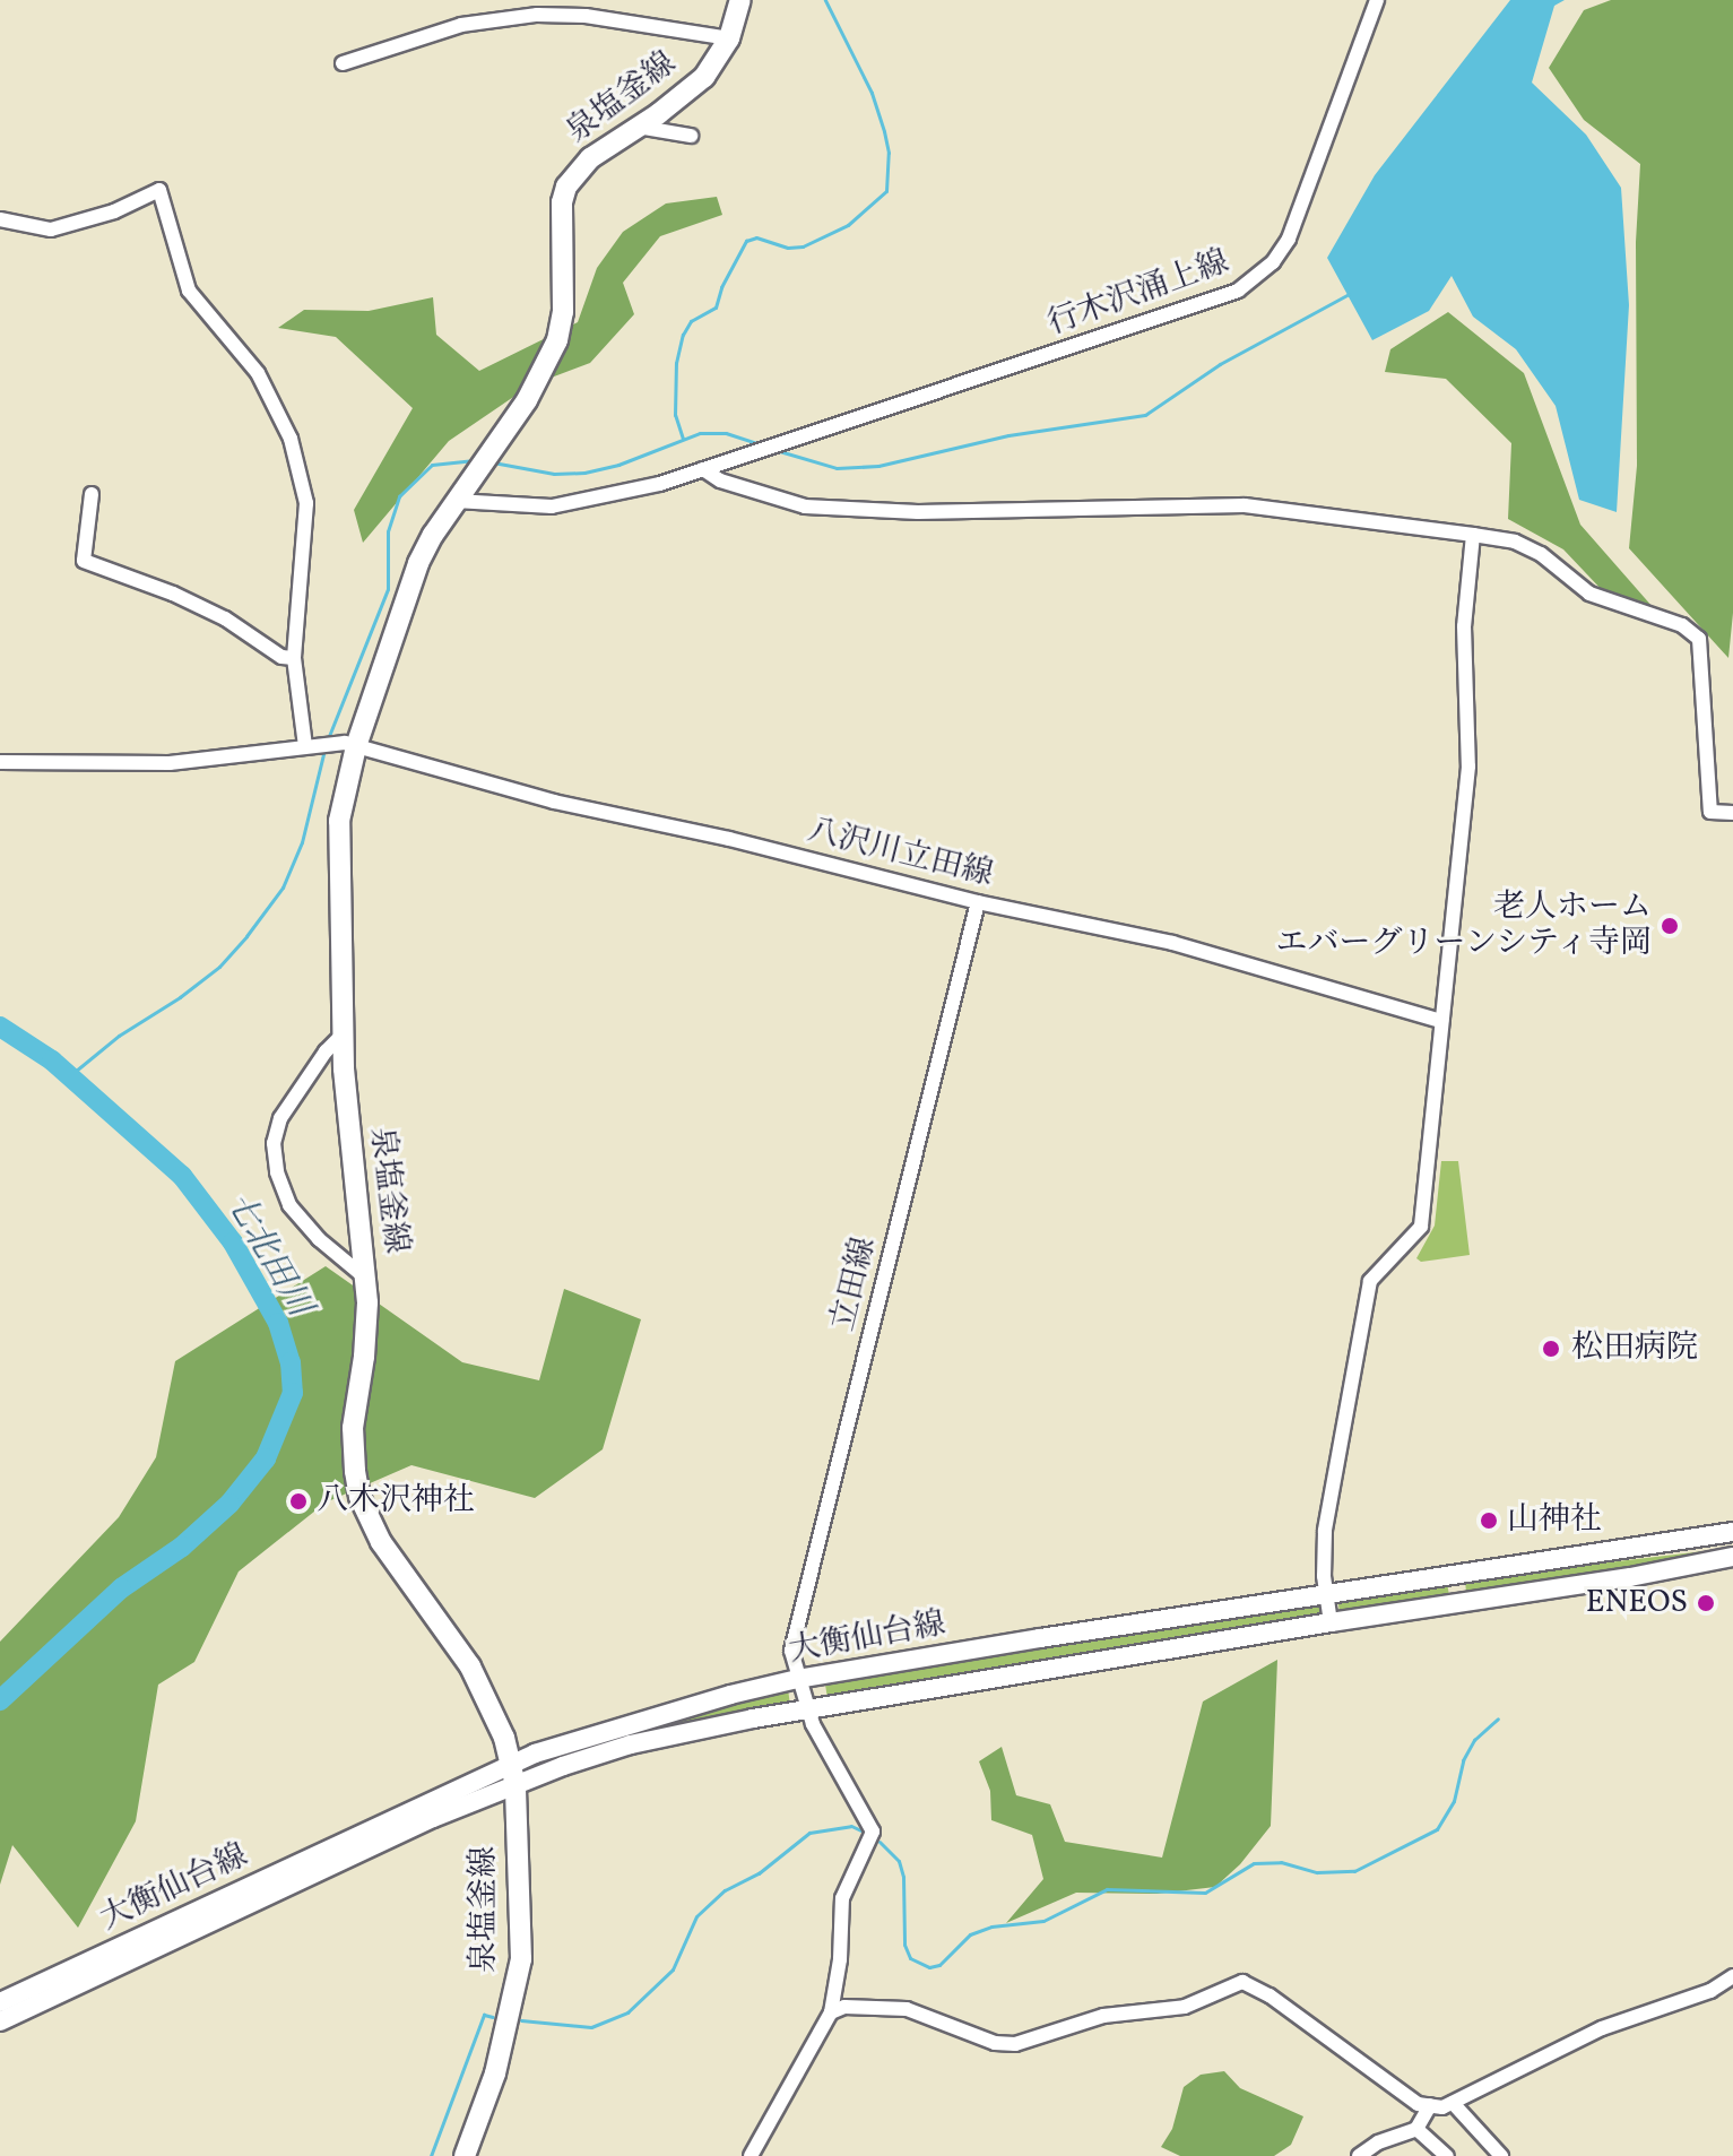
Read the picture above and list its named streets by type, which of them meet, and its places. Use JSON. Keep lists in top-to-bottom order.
{
  "streets": {
    "main road": ["泉塩釜線", "大衡仙台線"],
    "street": ["行木沢涌上線", "八沢川立田線", "立田線"]
  },
  "crossings": [
    ["泉塩釜線", "行木沢涌上線"],
    ["泉塩釜線", "八沢川立田線"],
    ["泉塩釜線", "大衡仙台線"],
    ["八沢川立田線", "立田線"],
    ["立田線", "大衡仙台線"]
  ],
  "water": ["七北田川"],
  "places": [
    "老人ホーム エバーグリーンシティ寺岡",
    "松田病院",
    "八木沢神社",
    "山神社",
    "ENEOS"
  ]
}
